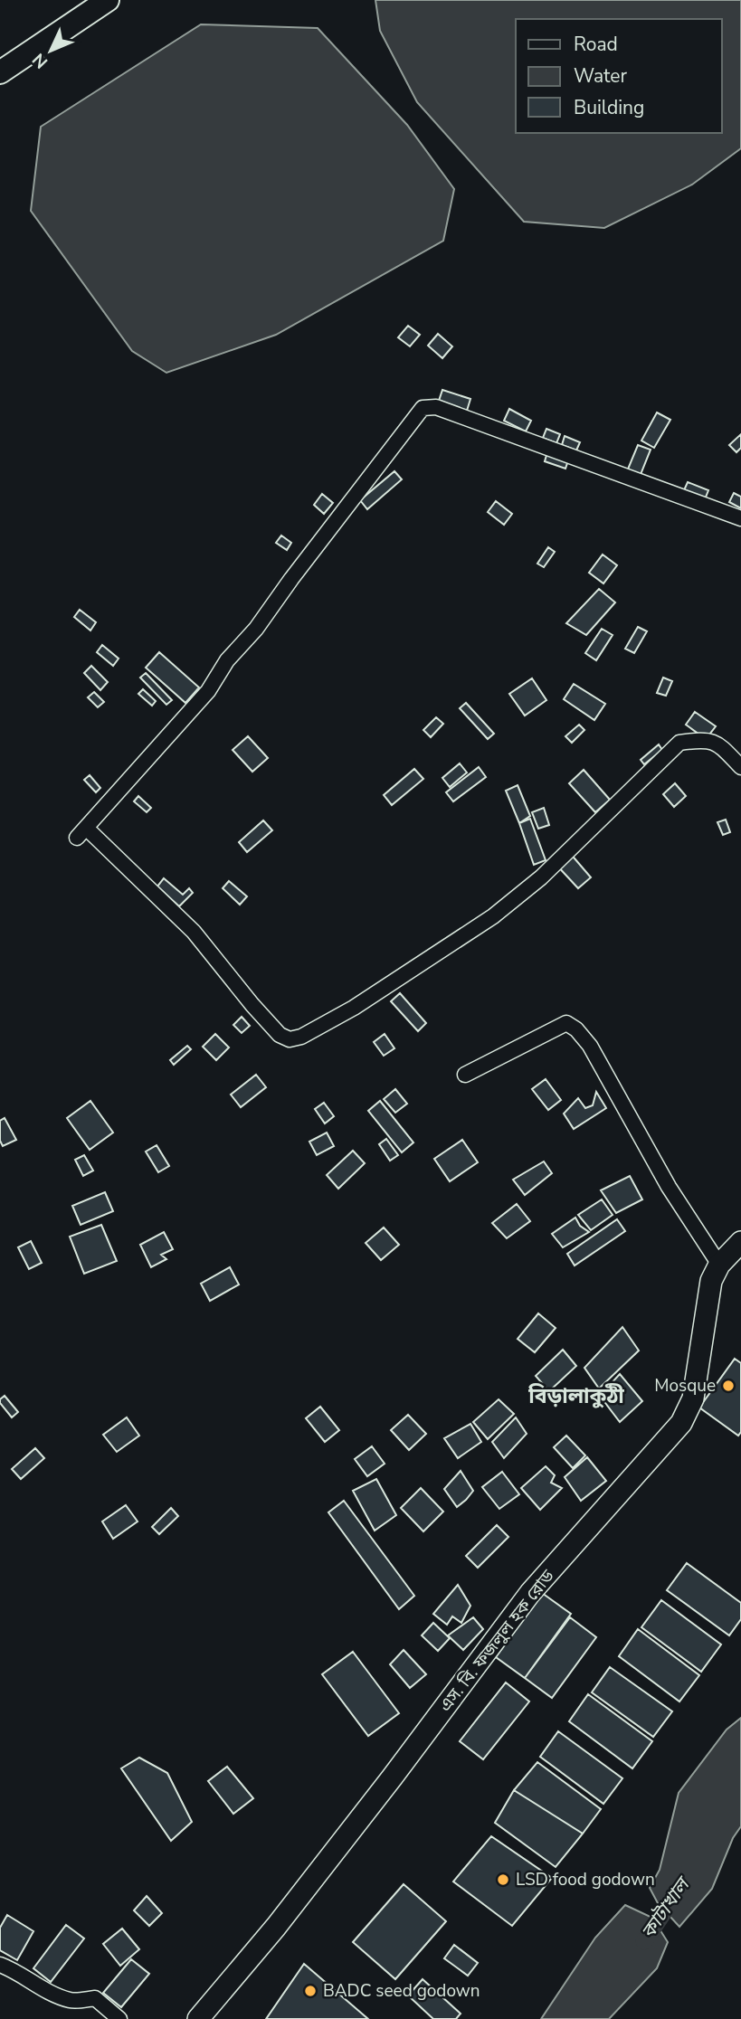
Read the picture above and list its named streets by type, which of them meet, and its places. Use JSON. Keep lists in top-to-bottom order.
{
  "streets": {
    "main road": ["এস. বি. ফজলুল হক রোড"]
  },
  "districts": ["বিড়ালাকুঠী"],
  "water": ["কাটাখাল"],
  "places": ["Mosque", "LSD food godown", "BADC seed godown"],
  "legend": ["Road", "Water", "Building"],
  "north": "bottom left"
}
